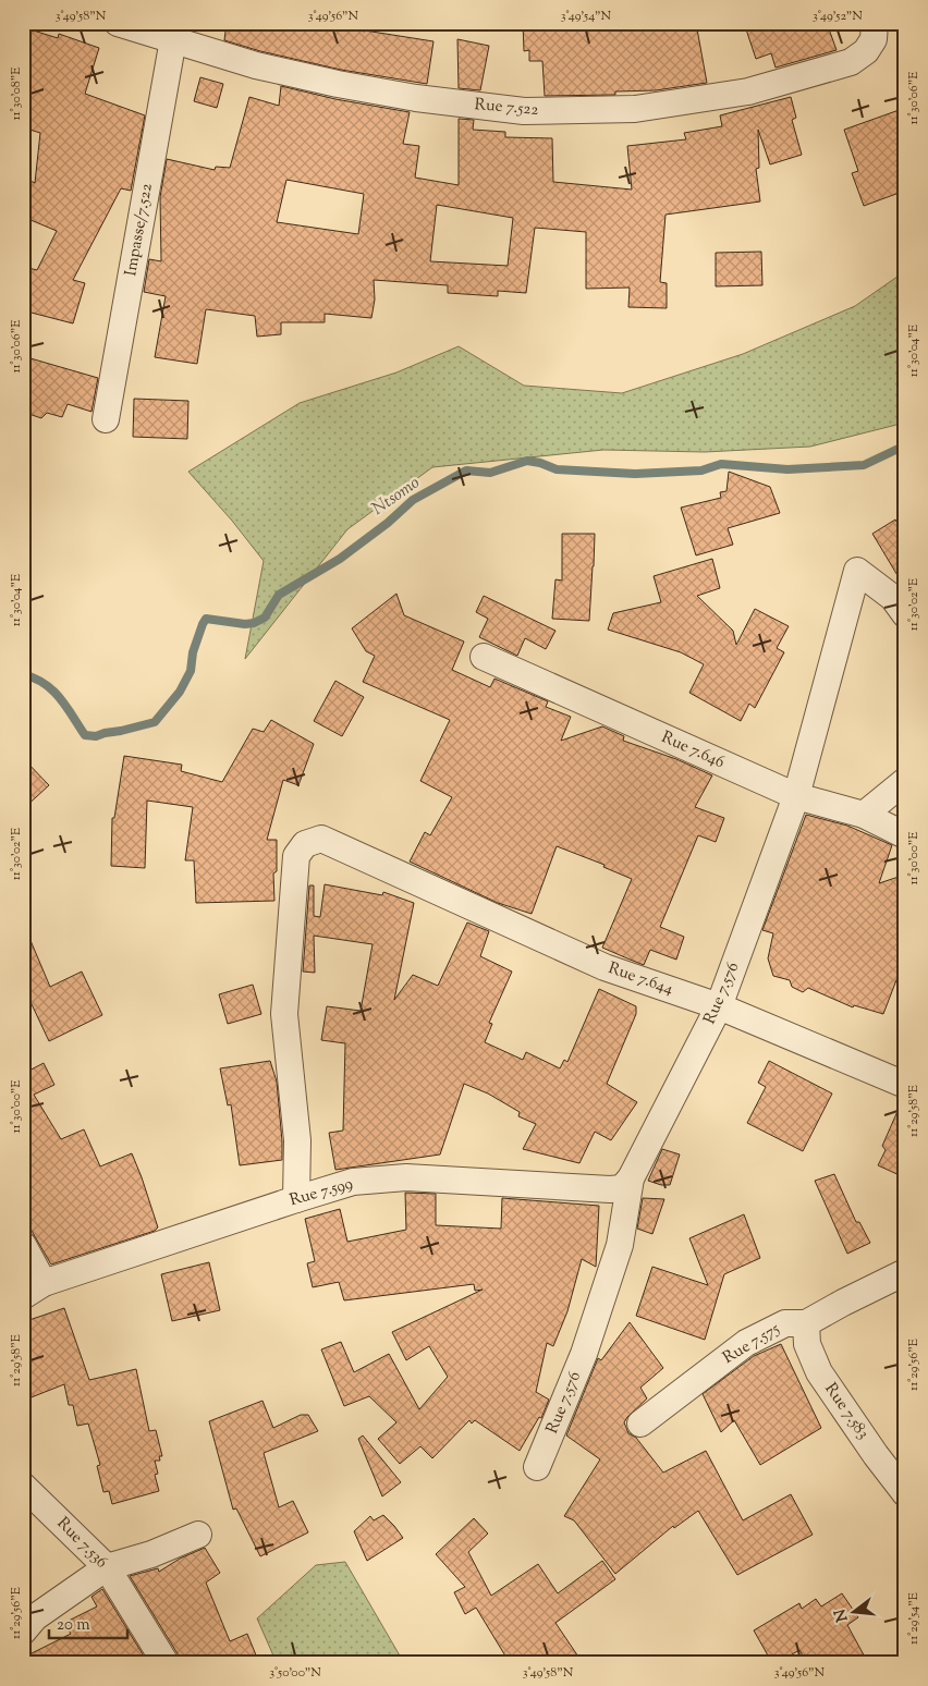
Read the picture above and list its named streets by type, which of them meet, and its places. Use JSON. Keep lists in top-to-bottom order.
{
  "streets": {
    "street": [
      "Rue 7.522",
      "Impasse/7.522",
      "Rue 7.646",
      "Rue 7.644",
      "Rue 7.576",
      "Rue 7.599",
      "Rue 7.575",
      "Rue 7.583",
      "Rue 7.536"
    ]
  },
  "crossings": [
    ["Rue 7.522", "Impasse/7.522"],
    ["Rue 7.646", "Rue 7.576"],
    ["Rue 7.644", "Rue 7.576"],
    ["Rue 7.644", "Rue 7.599"],
    ["Rue 7.576", "Rue 7.599"],
    ["Rue 7.575", "Rue 7.583"]
  ],
  "water": ["Ntsomo"],
  "scale_bar": "20 m",
  "north": "left",
  "coordinates": [
    "3°49'58\"N",
    "3°49'56\"N",
    "3°49'54\"N",
    "3°49'52\"N",
    "11°30'08\"E",
    "11°30'06\"E",
    "11°30'04\"E",
    "11°30'02\"E",
    "11°30'00\"E",
    "11°29'58\"E",
    "11°29'56\"E",
    "11°29'54\"E",
    "3°50'00\"N"
  ]
}
